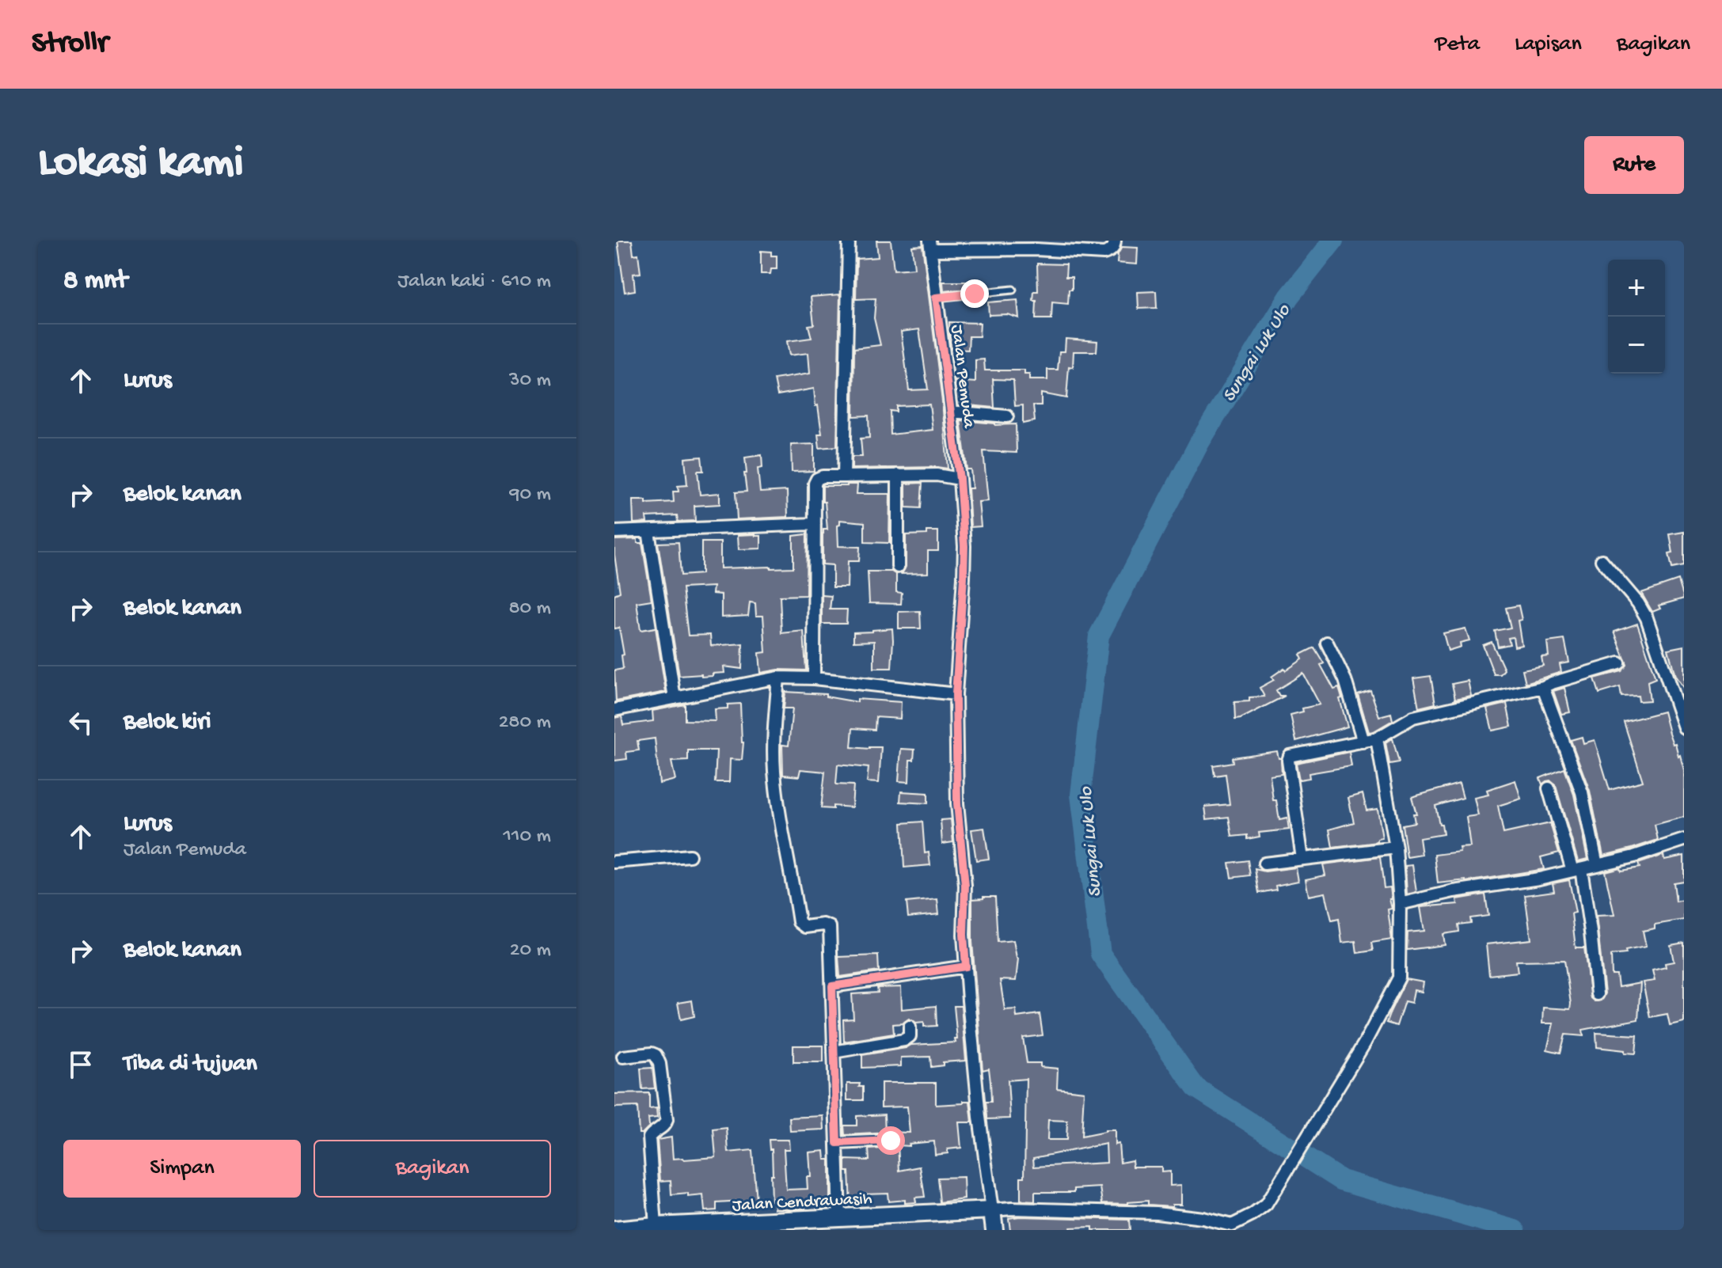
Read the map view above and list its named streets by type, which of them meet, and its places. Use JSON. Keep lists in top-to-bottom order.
{
  "streets": {
    "main road": ["Jalan Cendrawasih"],
    "street": ["Jalan Pemuda"]
  },
  "crossings": [
    ["Jalan Pemuda", "Jalan Cendrawasih"]
  ],
  "water": ["Sungai Luk Ulo"],
  "page": {
    "header": "Strollr",
    "nav": ["Peta", "Lapisan", "Bagikan"],
    "buttons": [
      "Rute",
      ["Simpan", "Bagikan"]
    ],
    "title": "Lokasi kami",
    "heading": ["8 mnt", "Jalan kaki · 610 m"],
    "map_buttons": ["+", "−"],
    "list": [
      ["Lurus", "30 m"],
      ["Belok kanan", "90 m"],
      ["Belok kanan", "80 m"],
      ["Belok kiri", "280 m"],
      ["Lurus", "Jalan Pemuda", "110 m"],
      ["Belok kanan", "20 m"],
      "Tiba di tujuan"
    ]
  }
}
